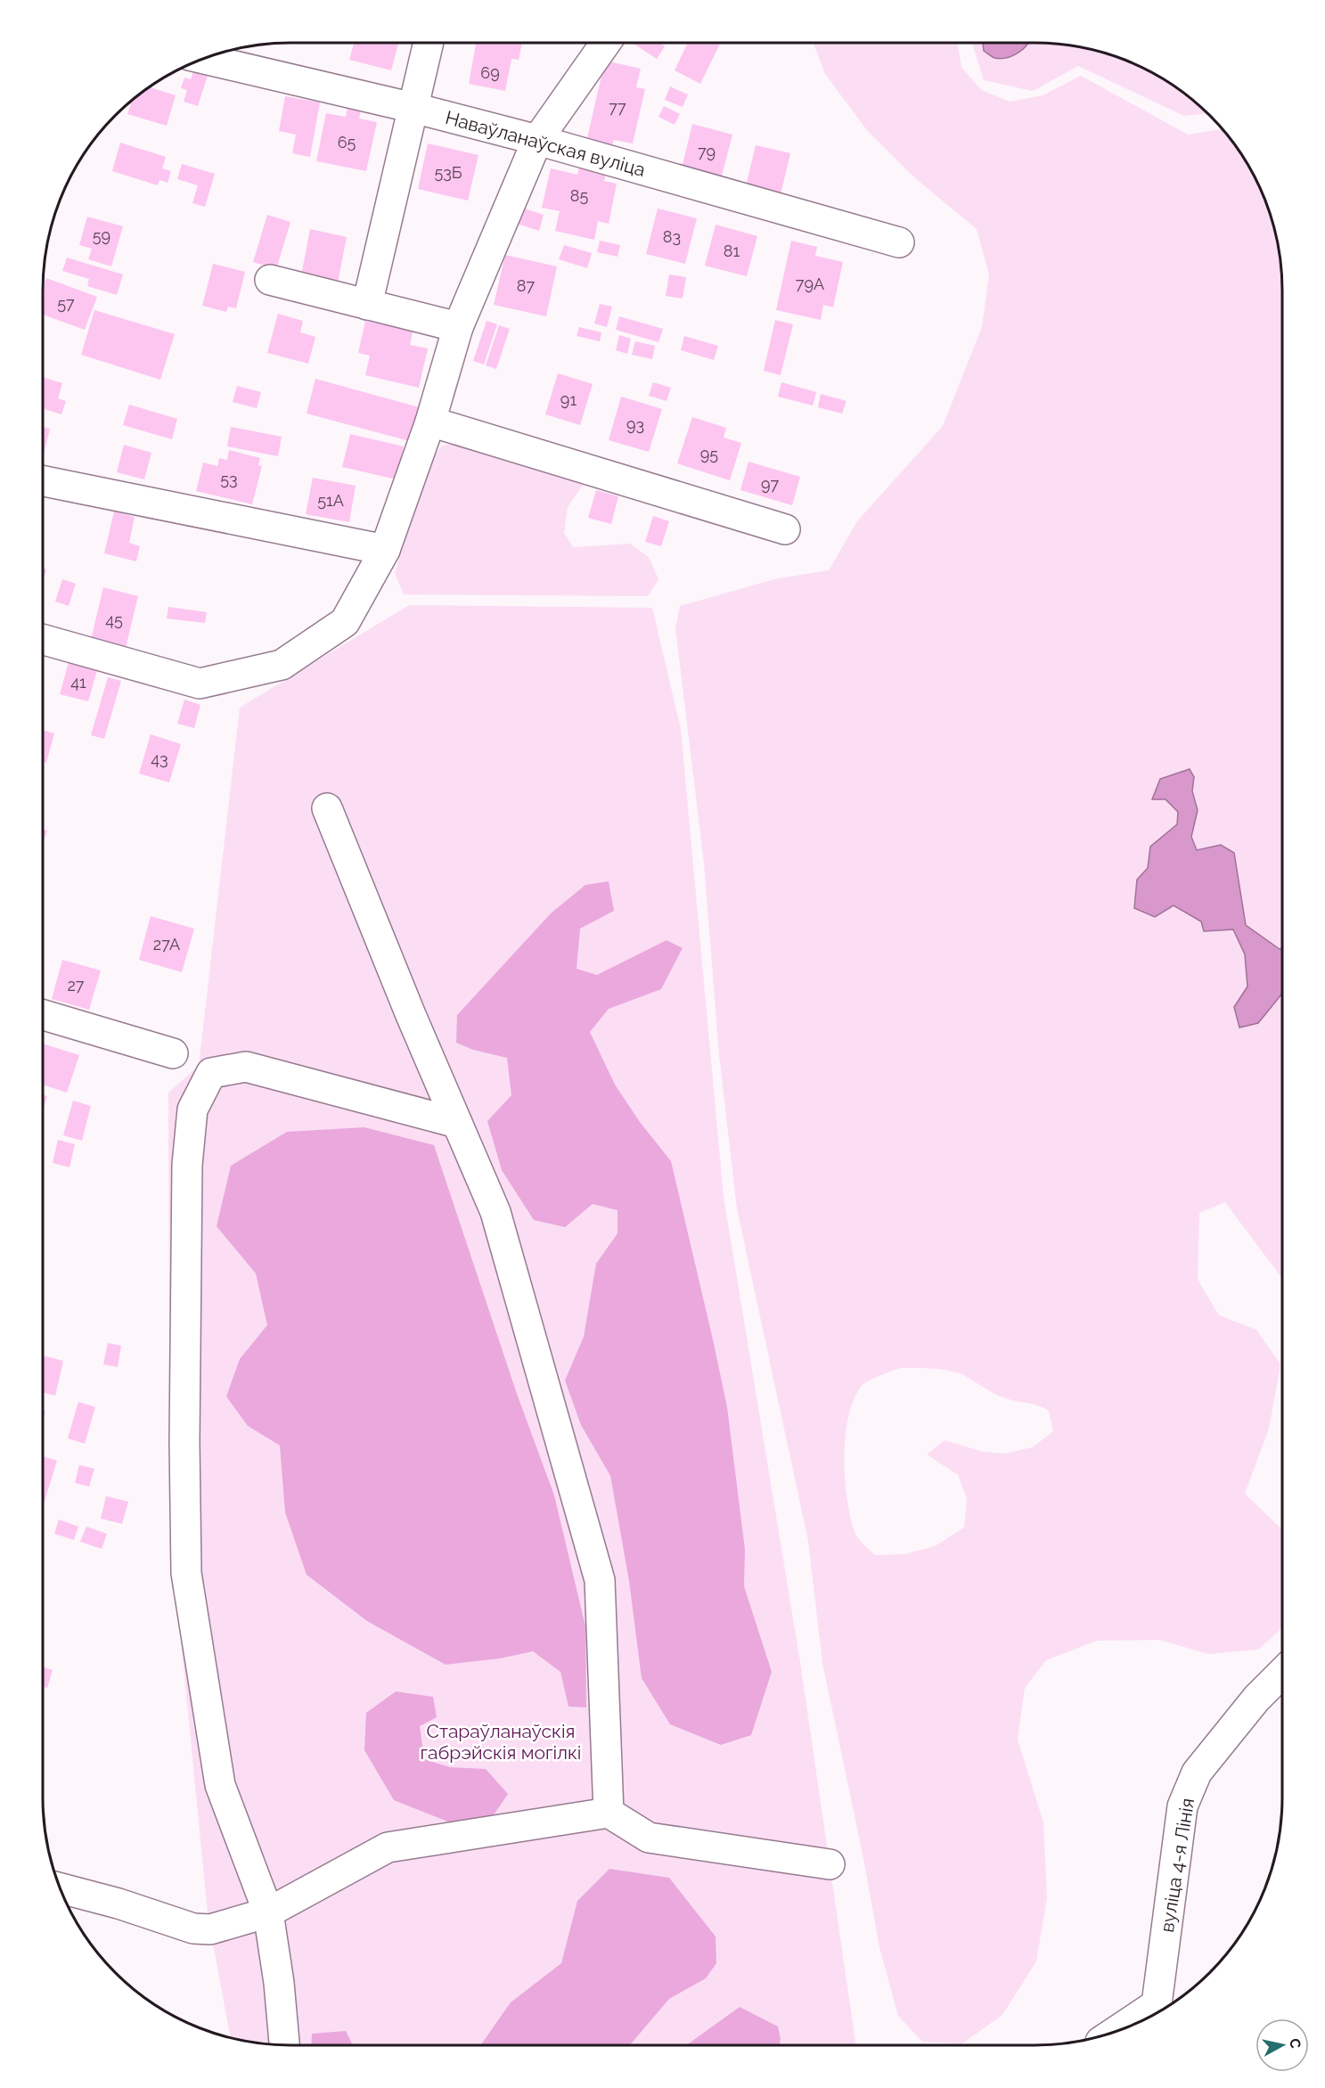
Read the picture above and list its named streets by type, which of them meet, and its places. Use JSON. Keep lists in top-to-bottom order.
{
  "streets": {
    "street": ["Наваўланаўская вуліца", "вуліца 4-я Лінія"]
  },
  "parks": ["Стараўланаўскія габрэйскія могілкі"],
  "house_numbers": [
    "69",
    "77",
    "65",
    "79",
    "53Б",
    "85",
    "59",
    "83",
    "81",
    "79А",
    "87",
    "57",
    "91",
    "93",
    "95",
    "53",
    "97",
    "51А",
    "45",
    "41",
    "43",
    "27А",
    "27"
  ],
  "north": "right"
}
